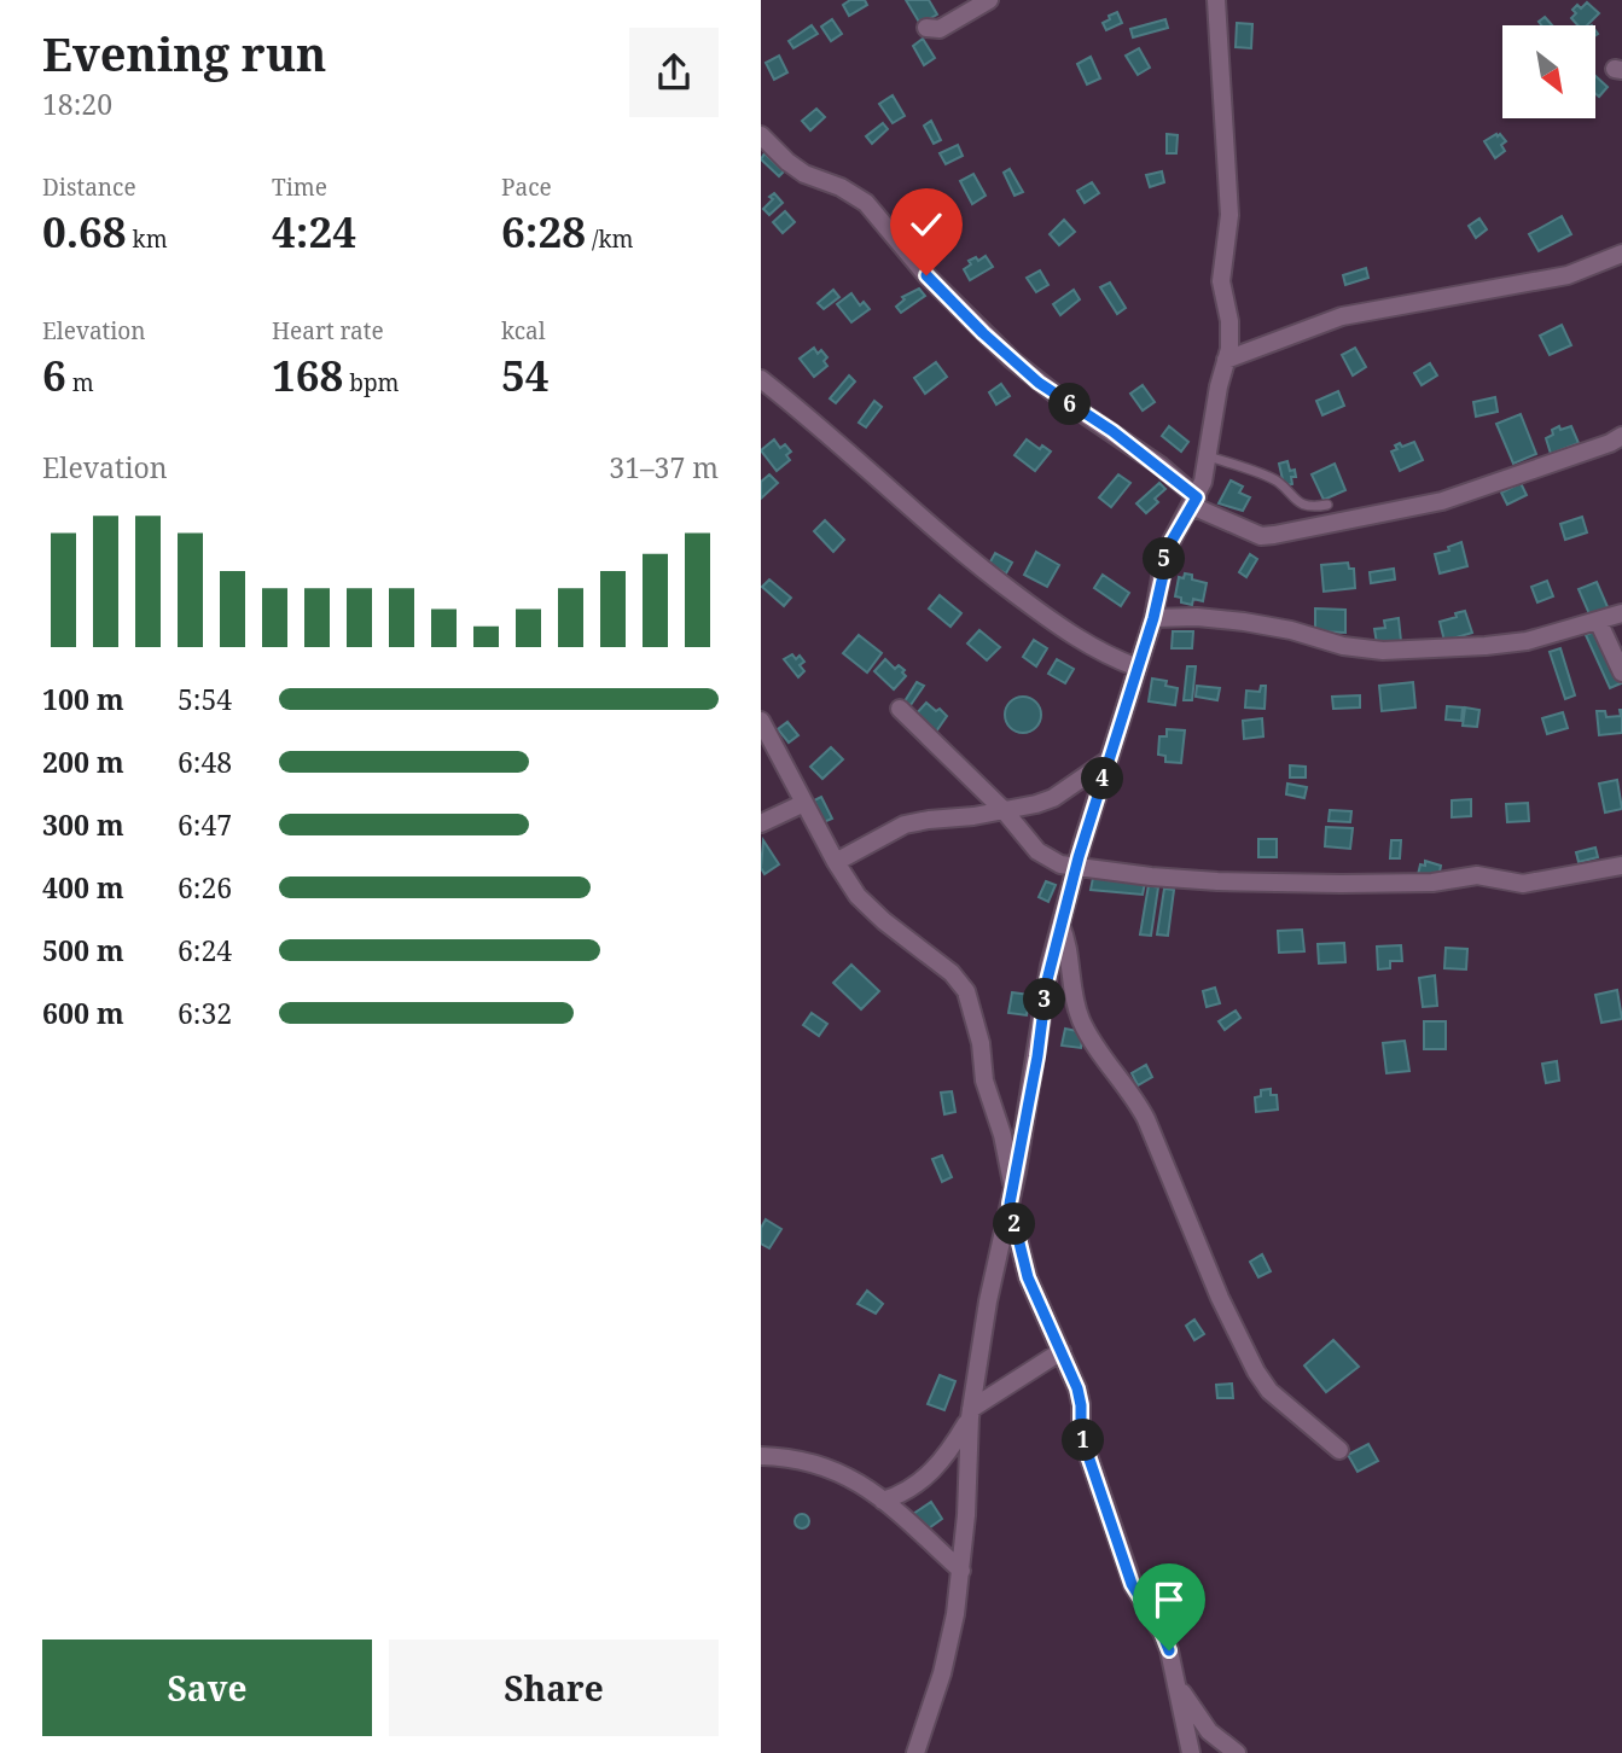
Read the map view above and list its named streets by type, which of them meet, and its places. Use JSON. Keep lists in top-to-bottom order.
{
  "north": "bottom right",
  "page": {
    "heading": ["Evening run", "18:20"],
    "stats": [
      ["Distance", "0.68 km"],
      ["Time", "4:24"],
      ["Pace", "6:28 /km"],
      ["Elevation", "6 m"],
      ["Heart rate", "168 bpm"],
      ["kcal", "54"]
    ],
    "pins": [
      "6",
      "5",
      "4",
      "3",
      "2",
      "1"
    ],
    "chart": ["Elevation", "31–37 m"],
    "list": [
      {
        "name": "100 m",
        "note": "5:54"
      },
      {
        "name": "200 m",
        "note": "6:48"
      },
      {
        "name": "300 m",
        "note": "6:47"
      },
      {
        "name": "400 m",
        "note": "6:26"
      },
      {
        "name": "500 m",
        "note": "6:24"
      },
      {
        "name": "600 m",
        "note": "6:32"
      }
    ],
    "buttons": ["Save", "Share"]
  }
}
